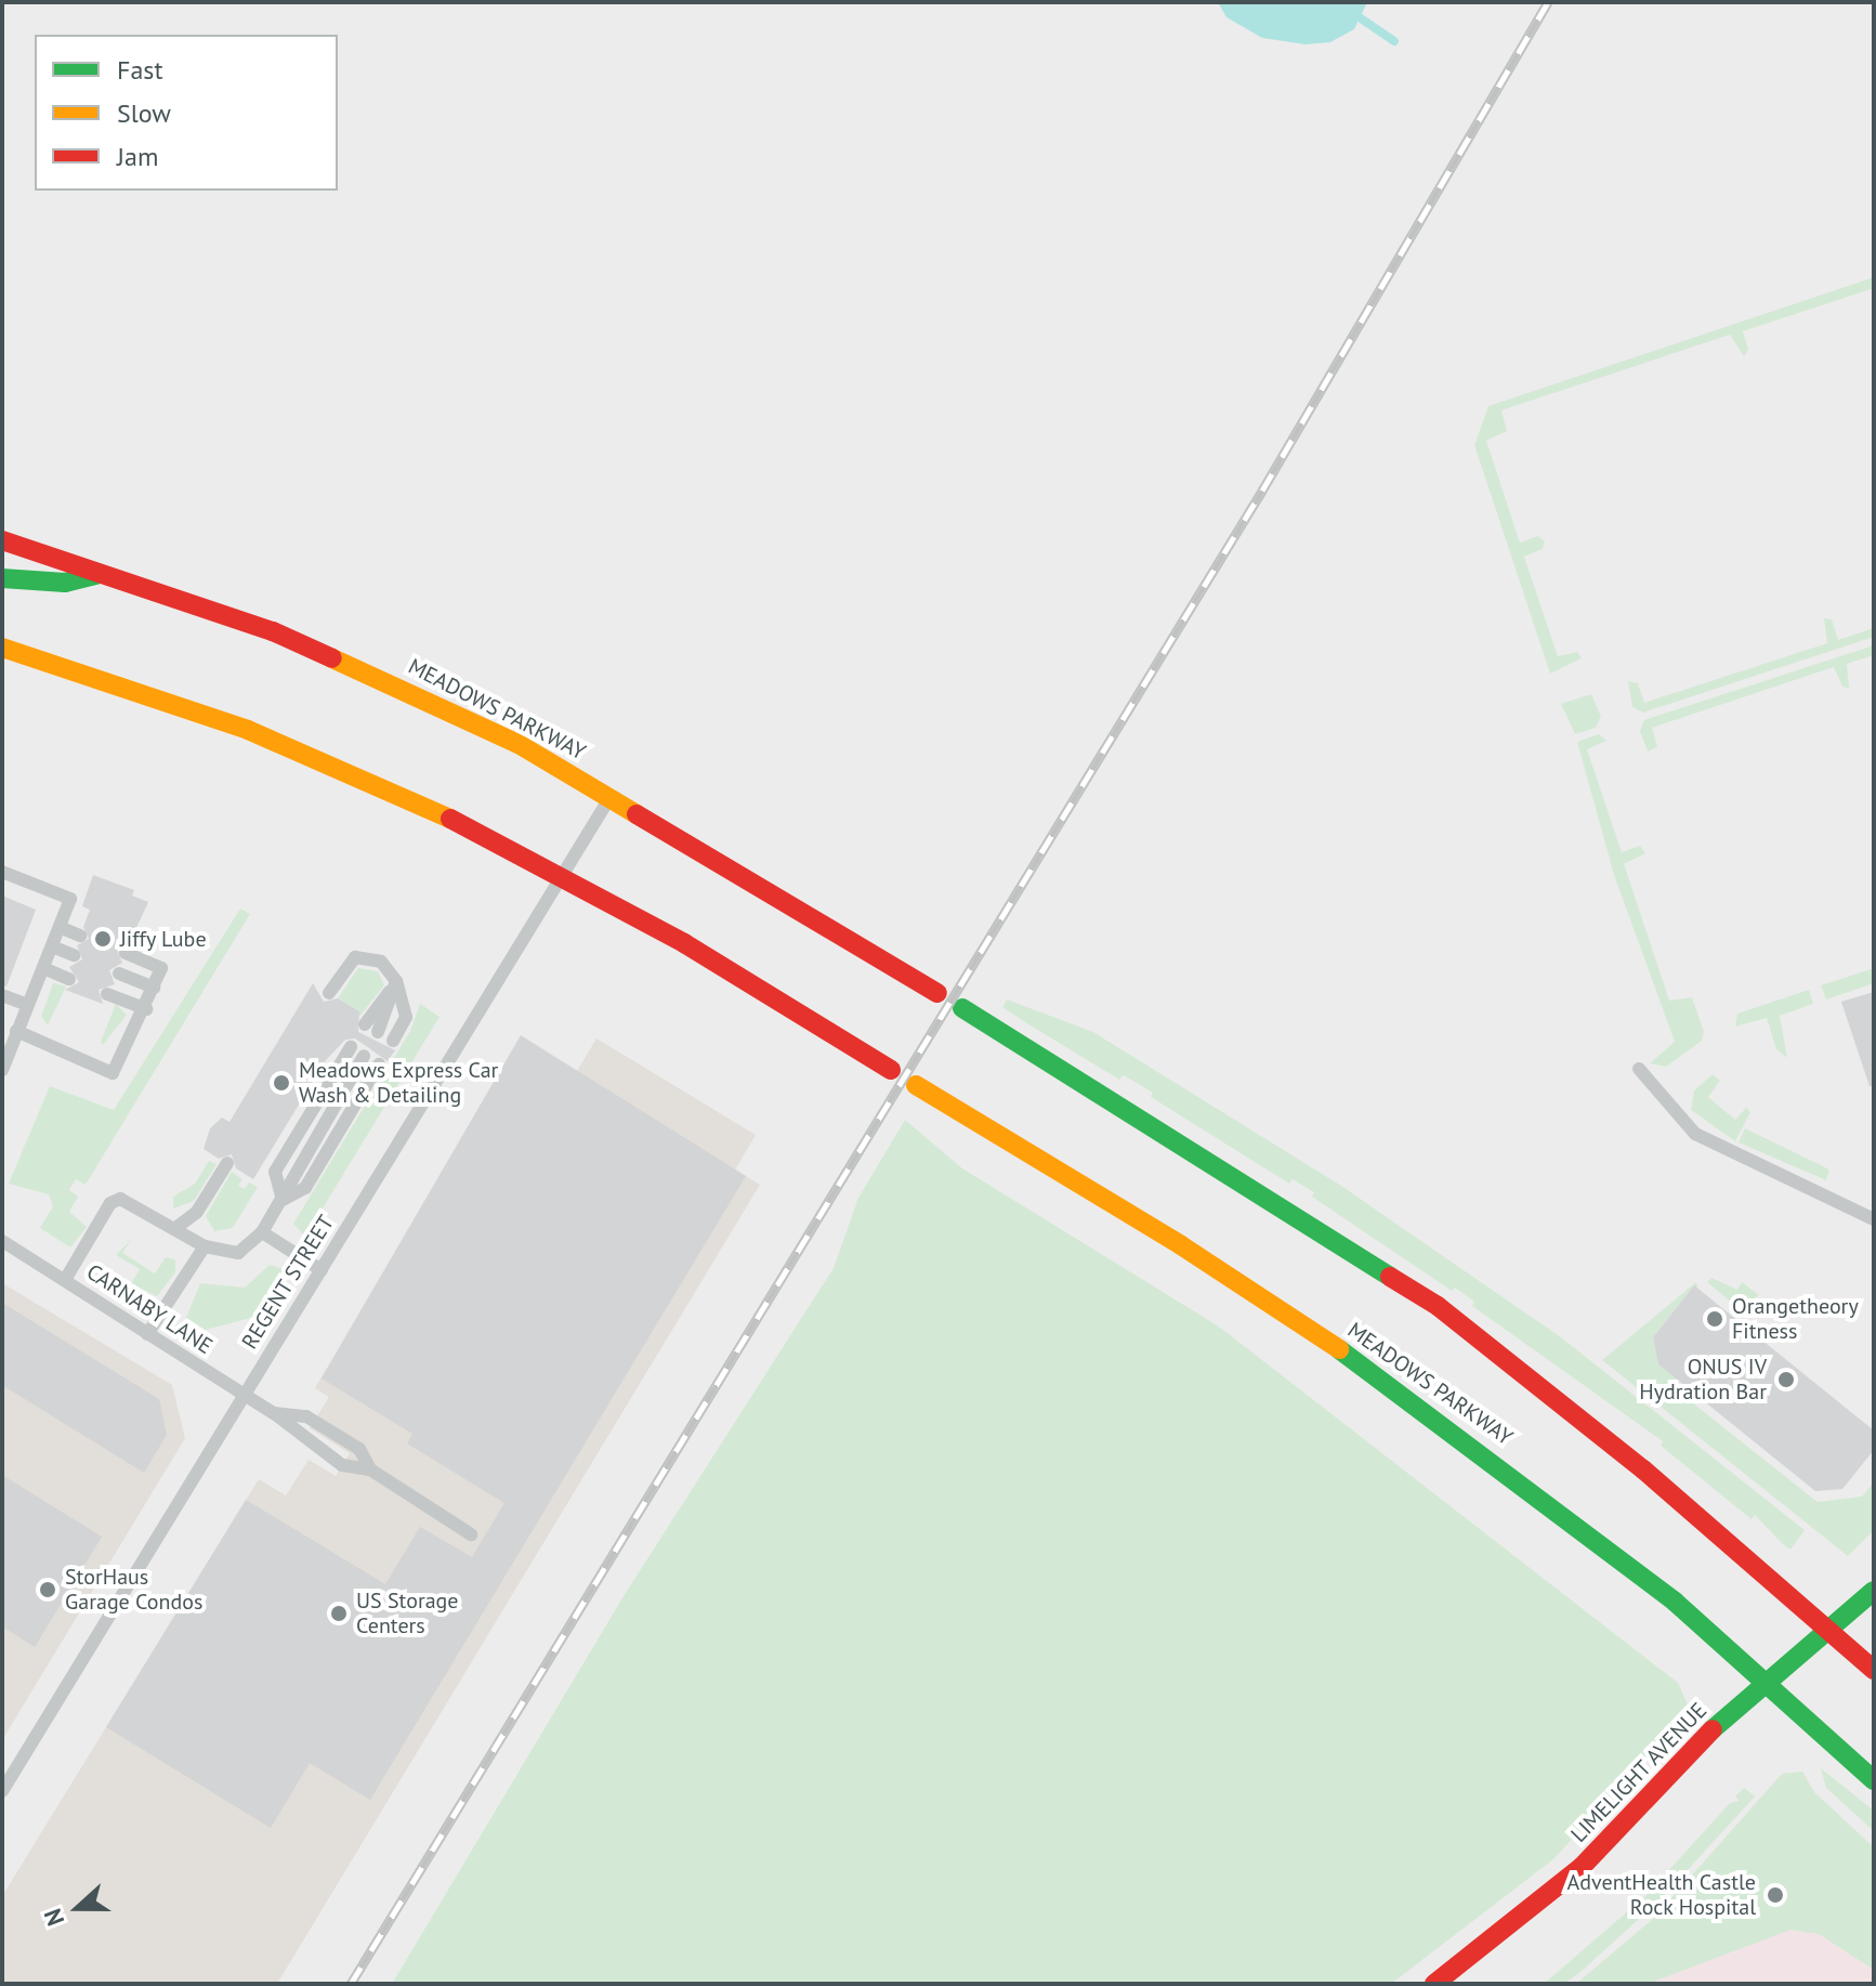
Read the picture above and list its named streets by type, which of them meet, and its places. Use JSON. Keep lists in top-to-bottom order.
{
  "streets": {
    "main road": ["MEADOWS PARKWAY", "LIMELIGHT AVENUE"],
    "lane": ["REGENT STREET", "CARNABY LANE"]
  },
  "crossings": [
    ["MEADOWS PARKWAY", "REGENT STREET"],
    ["MEADOWS PARKWAY", "LIMELIGHT AVENUE"],
    ["REGENT STREET", "CARNABY LANE"]
  ],
  "places": [
    "Jiffy Lube",
    "Meadows Express Car Wash & Detailing",
    "Orangetheory Fitness",
    "ONUS IV Hydration Bar",
    "StorHaus Garage Condos",
    "US Storage Centers",
    "AdventHealth Castle Rock Hospital"
  ],
  "legend": ["Fast", "Slow", "Jam"],
  "north": "left"
}
